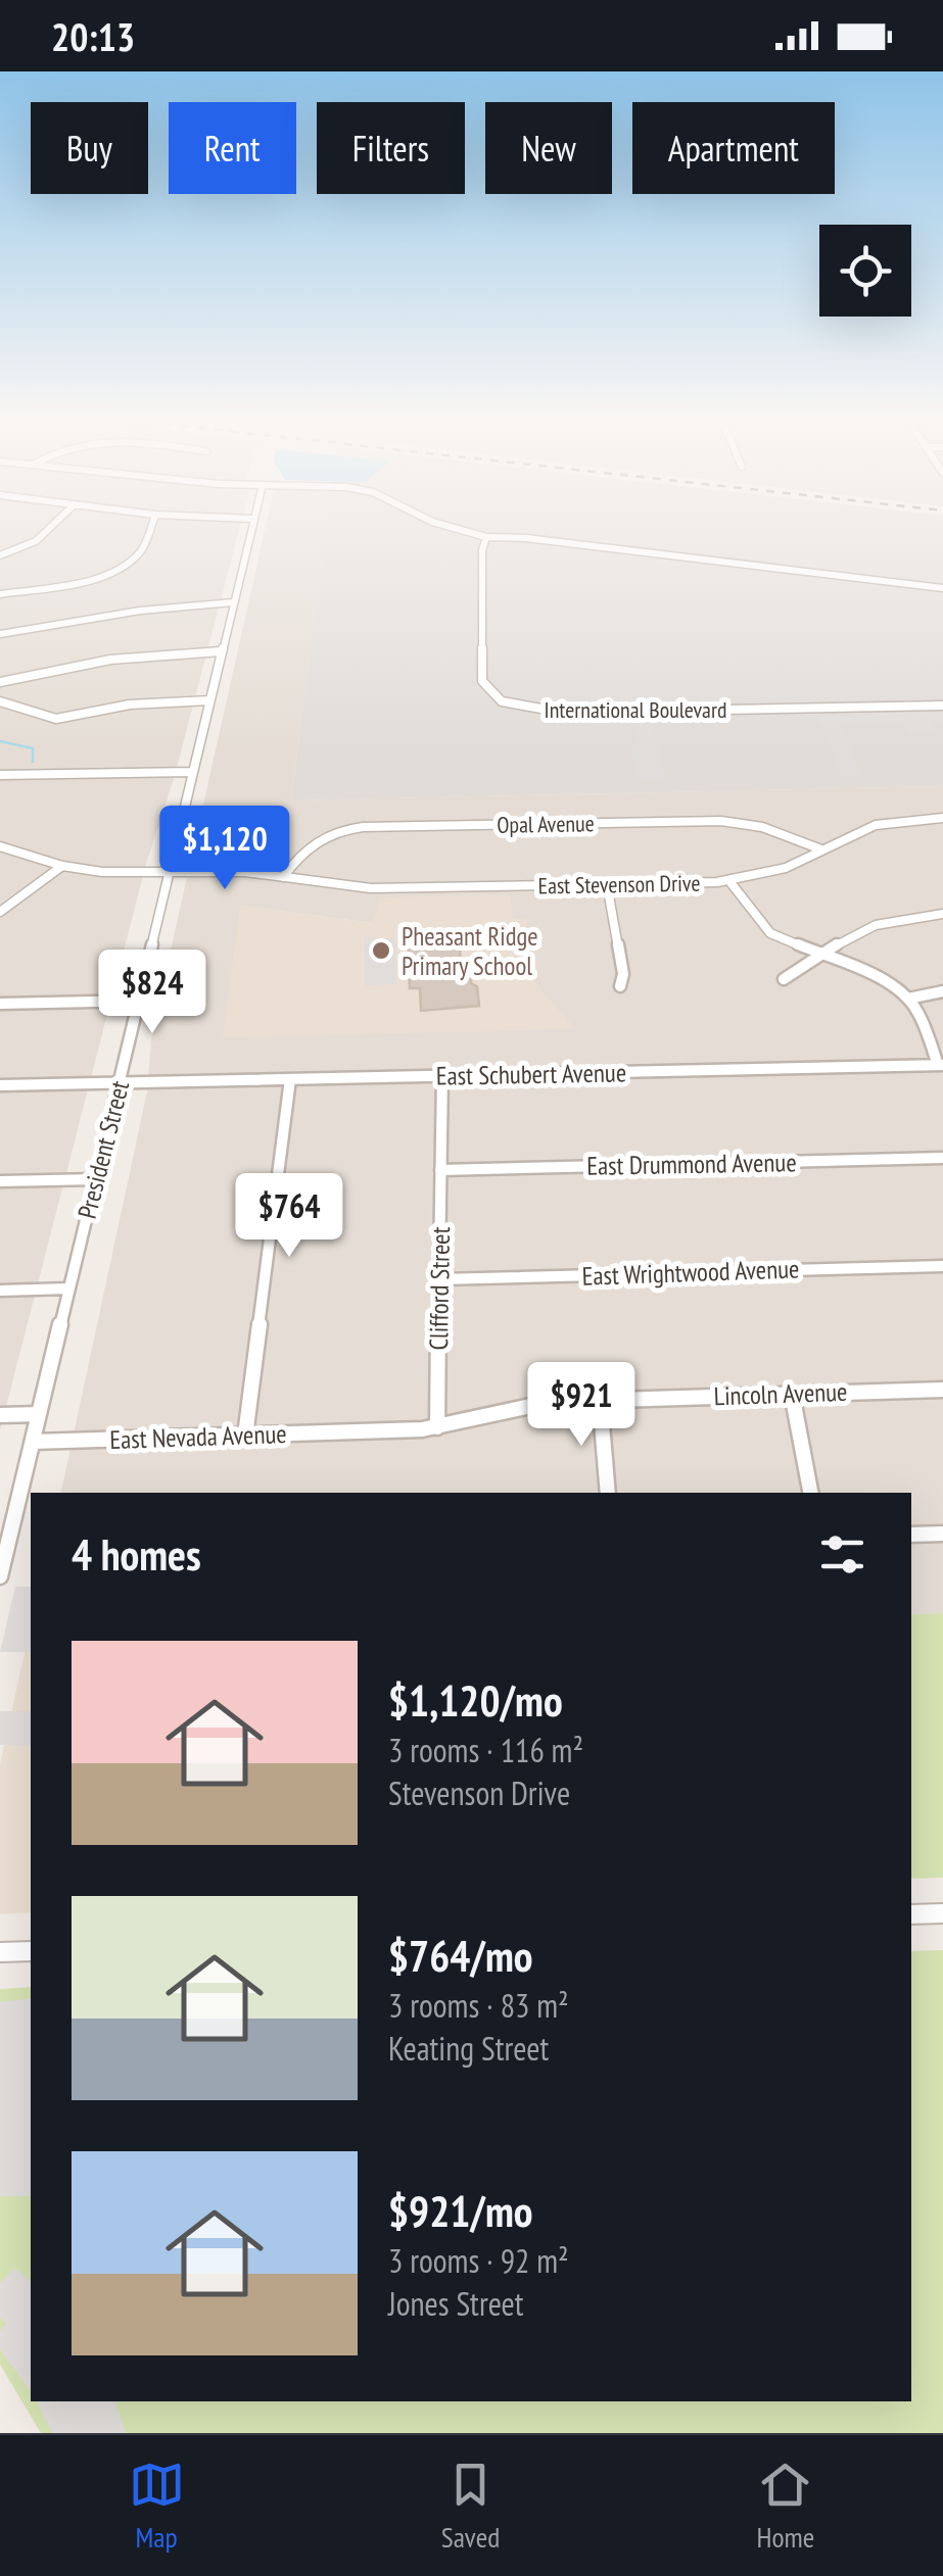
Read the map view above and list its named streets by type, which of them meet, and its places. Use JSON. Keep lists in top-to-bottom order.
{
  "streets": {
    "street": [
      "International Boulevard",
      "Opal Avenue",
      "East Stevenson Drive",
      "East Schubert Avenue",
      "President Street",
      "East Drummond Avenue",
      "East Wrightwood Avenue",
      "Clifford Street",
      "Lincoln Avenue",
      "East Nevada Avenue"
    ]
  },
  "crossings": [
    ["Opal Avenue", "East Stevenson Drive"],
    ["East Stevenson Drive", "President Street"],
    ["East Schubert Avenue", "President Street"],
    ["East Schubert Avenue", "Clifford Street"],
    ["President Street", "East Nevada Avenue"],
    ["East Drummond Avenue", "Clifford Street"],
    ["East Wrightwood Avenue", "Clifford Street"],
    ["Clifford Street", "Lincoln Avenue"],
    ["Clifford Street", "East Nevada Avenue"],
    ["Lincoln Avenue", "East Nevada Avenue"]
  ],
  "places": ["Pheasant Ridge Primary School"],
  "page": {
    "status": "20:13",
    "chip": [
      "Buy",
      "Rent",
      "Filters",
      "New",
      "Apartment"
    ],
    "price": [
      "$1,120",
      "$824",
      "$764",
      "$921"
    ],
    "heading": "4 homes",
    "list": [
      {
        "name": "$1,120/mo",
        "note": "3 rooms · 116 m² · Stevenson Drive"
      },
      {
        "name": "$764/mo",
        "note": "3 rooms · 83 m² · Keating Street"
      },
      {
        "name": "$921/mo",
        "note": "3 rooms · 92 m² · Jones Street"
      }
    ],
    "tabs": ["Map", "Saved", "Home"]
  }
}
